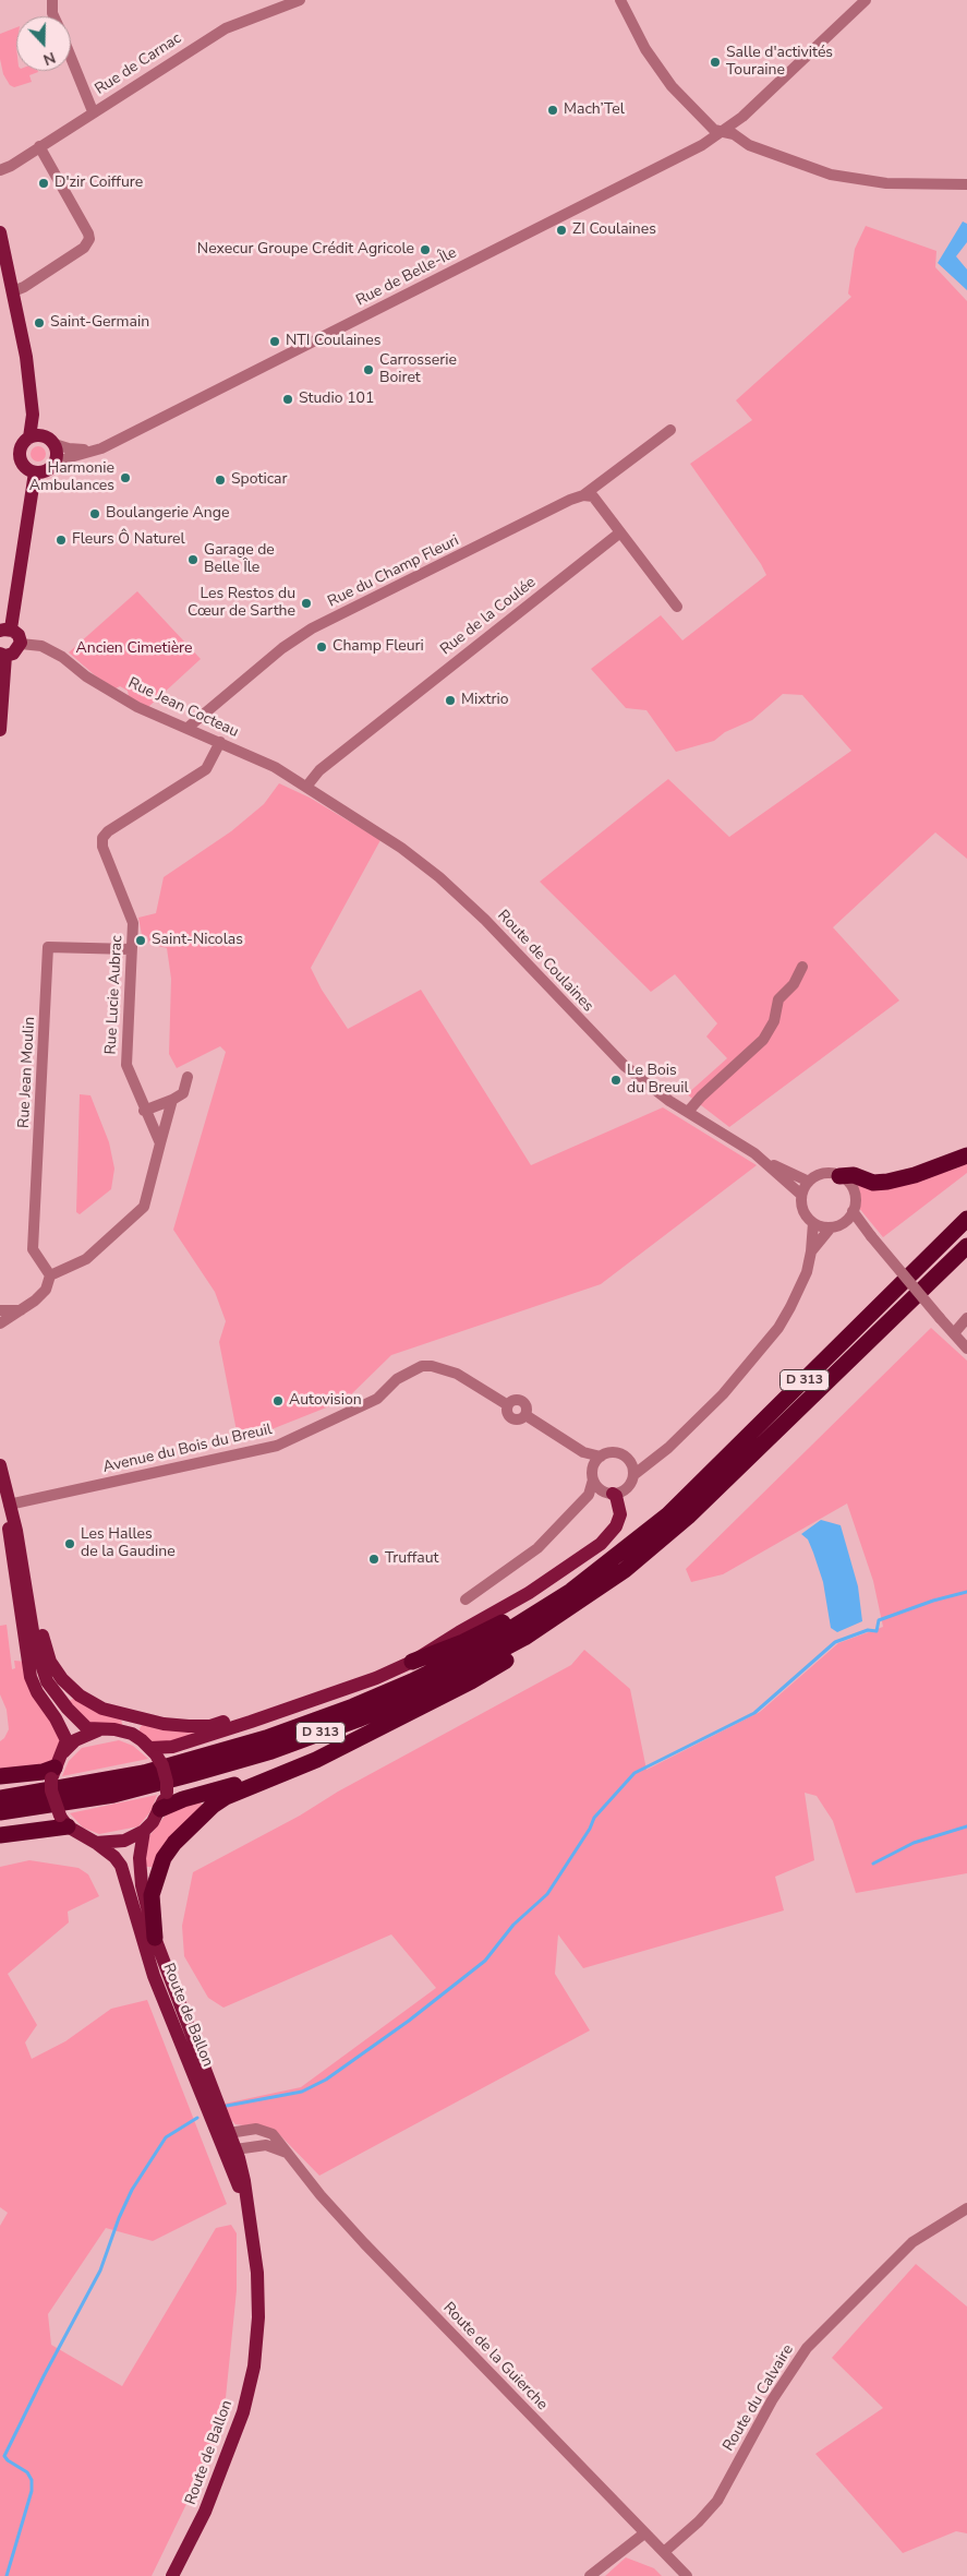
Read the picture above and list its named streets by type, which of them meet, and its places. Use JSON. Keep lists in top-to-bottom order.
{
  "streets": {
    "highway": ["D 313"],
    "main road": ["Route de Ballon"],
    "street": [
      "Rue de Carnac",
      "Rue de Belle-Île",
      "Rue du Champ Fleuri",
      "Rue de la Coulée",
      "Rue Jean Cocteau",
      "Route de Coulaines",
      "Rue Lucie Aubrac",
      "Rue Jean Moulin",
      "Avenue du Bois du Breuil",
      "Route de la Guierche",
      "Route du Calvaire"
    ]
  },
  "crossings": [
    ["Rue du Champ Fleuri", "Rue Jean Cocteau"],
    ["Rue de la Coulée", "Rue Jean Cocteau"],
    ["Rue de la Coulée", "Route de Coulaines"],
    ["Rue Jean Cocteau", "Route de Coulaines"],
    ["Rue Jean Cocteau", "Rue Lucie Aubrac"],
    ["Rue Lucie Aubrac", "Rue Jean Moulin"],
    ["Route de Ballon", "Route de la Guierche"],
    ["Route de la Guierche", "Route du Calvaire"]
  ],
  "parks": ["Ancien Cimetière"],
  "places": [
    "Salle d'activités Touraine",
    "Mach’Tel",
    "D'zir Coiffure",
    "ZI Coulaines",
    "Nexecur Groupe Crédit Agricole",
    "Saint-Germain",
    "NTI Coulaines",
    "Carrosserie Boiret",
    "Studio 101",
    "Harmonie Ambulances",
    "Spoticar",
    "Boulangerie Ange",
    "Fleurs Ô Naturel",
    "Garage de Belle Île",
    "Les Restos du Cœur de Sarthe",
    "Champ Fleuri",
    "Mixtrio",
    "Saint-Nicolas",
    "Le Bois du Breuil",
    "Autovision",
    "Les Halles de la Gaudine",
    "Truffaut"
  ],
  "north": "bottom"
}
